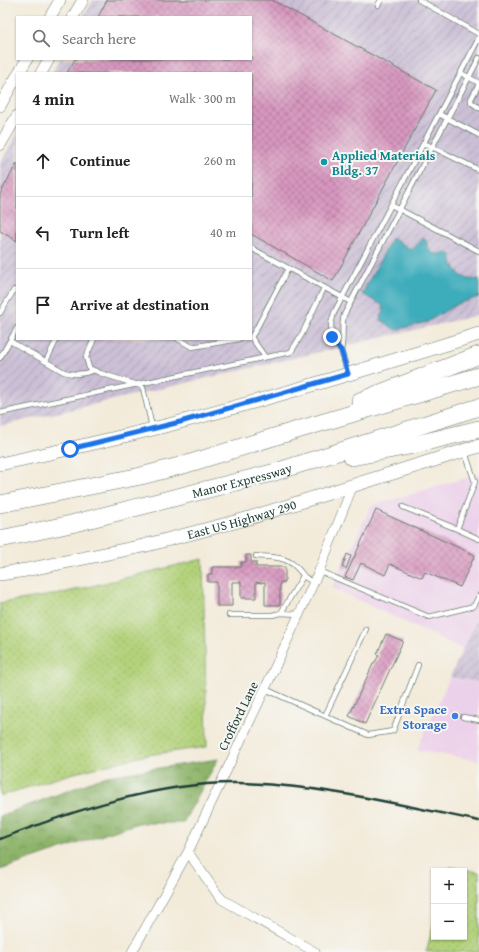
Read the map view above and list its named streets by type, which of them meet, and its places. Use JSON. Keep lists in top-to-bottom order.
{
  "streets": {
    "highway": ["Manor Expressway"],
    "main road": ["East US Highway 290"],
    "street": ["Crofford Lane"]
  },
  "crossings": [
    ["East US Highway 290", "Crofford Lane"]
  ],
  "places": ["Applied Materials Bldg. 37", "Extra Space Storage"],
  "page": {
    "search": "Search here",
    "heading": ["4 min", "Walk · 300 m"],
    "list": [
      ["Continue", "260 m"],
      ["Turn left", "40 m"],
      "Arrive at destination"
    ],
    "map_buttons": ["+", "−"]
  }
}
